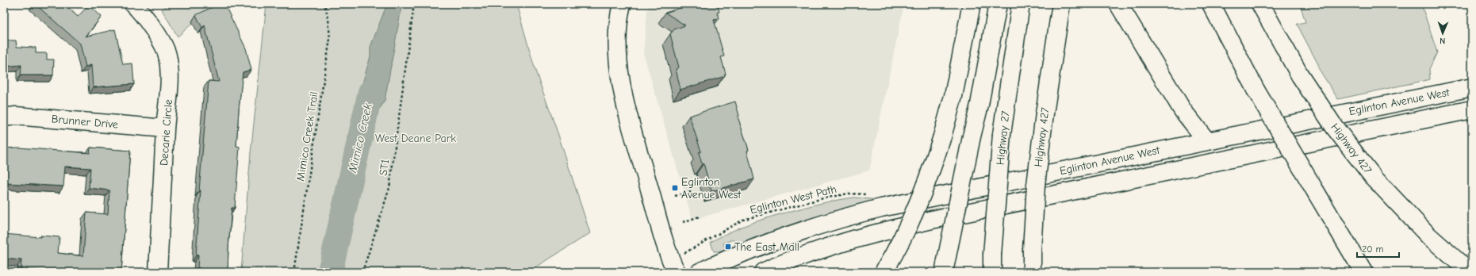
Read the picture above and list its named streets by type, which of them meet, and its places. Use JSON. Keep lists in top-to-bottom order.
{
  "streets": {
    "main road": [
      "Eglinton Avenue West",
      "Brunner Drive",
      "Decarie Circle",
      "Highway 427",
      "Highway 27"
    ],
    "path": ["Mimico Creek Trail", "ST1", "Eglinton West Path"]
  },
  "crossings": [
    ["Brunner Drive", "Decarie Circle"]
  ],
  "water": ["Mimico Creek"],
  "parks": ["West Deane Park"],
  "places": {
    "transit": ["Eglinton Avenue West", "The East Mall"]
  },
  "scale_bar": "20 m",
  "north": "bottom"
}
